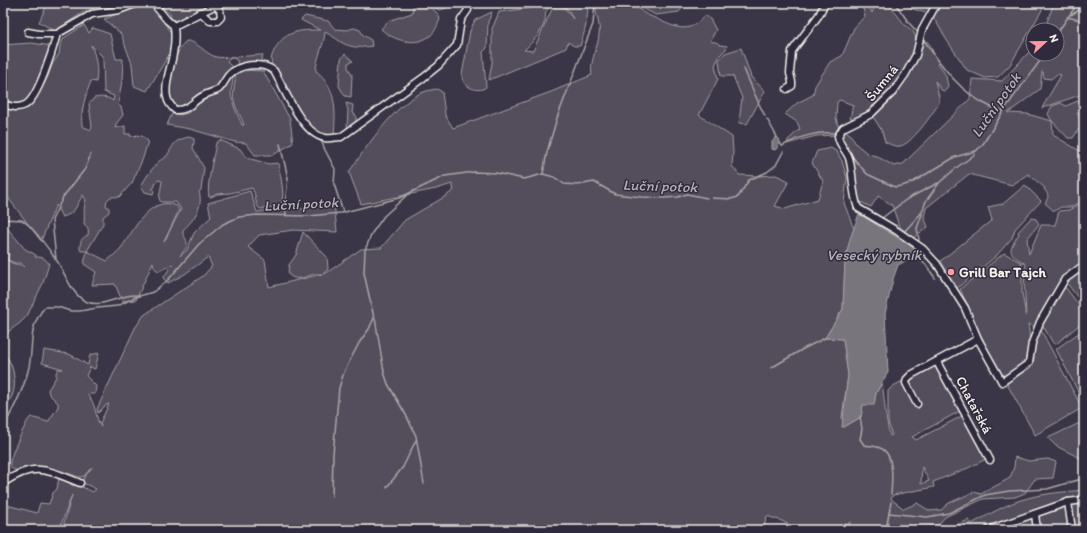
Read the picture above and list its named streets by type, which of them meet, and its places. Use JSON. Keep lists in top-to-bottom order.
{
  "streets": {
    "street": ["Šumná", "Chatařská"]
  },
  "water": ["Luční potok", "Vesecký rybník"],
  "places": ["Grill Bar Tajch"],
  "north": "right"
}
